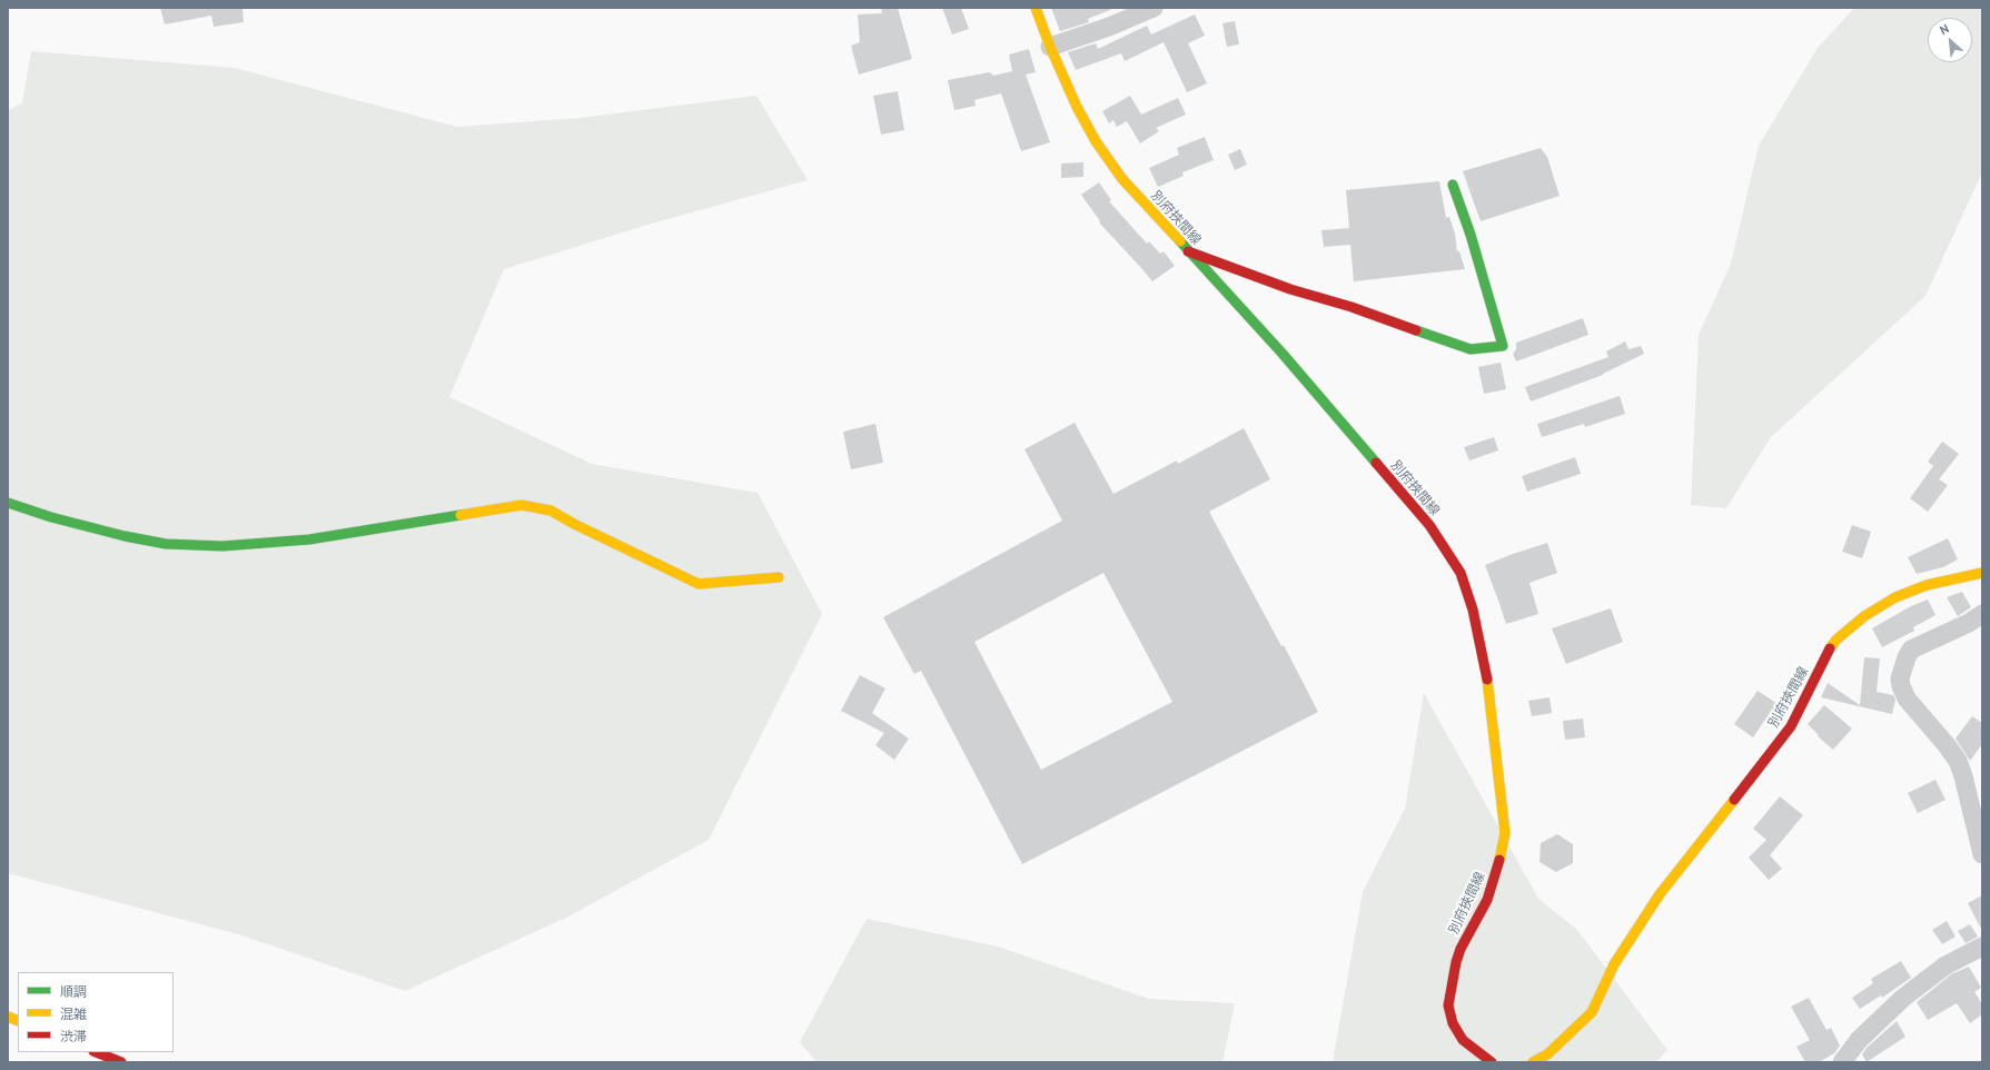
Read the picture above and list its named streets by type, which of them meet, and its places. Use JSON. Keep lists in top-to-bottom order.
{
  "streets": {
    "main road": ["別府挾間線"]
  },
  "legend": ["順調", "混雑", "渋滞"],
  "north": "top left"
}
